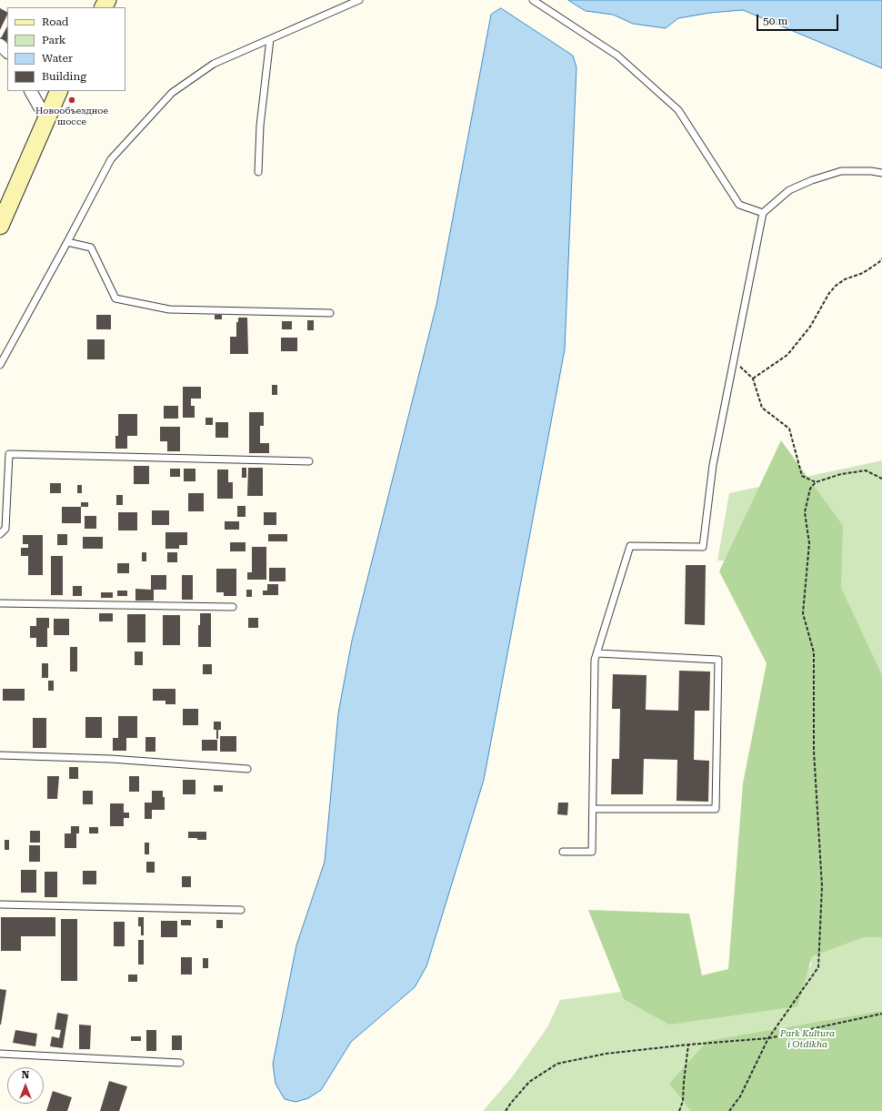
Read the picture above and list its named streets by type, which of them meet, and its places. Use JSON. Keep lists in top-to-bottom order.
{
  "parks": ["Park Kultura i Otdikha"],
  "places": ["Новообъездное шоссе"],
  "legend": [
    "Road",
    "Park",
    "Water",
    "Building"
  ],
  "scale_bar": "50 m",
  "north": "top"
}
